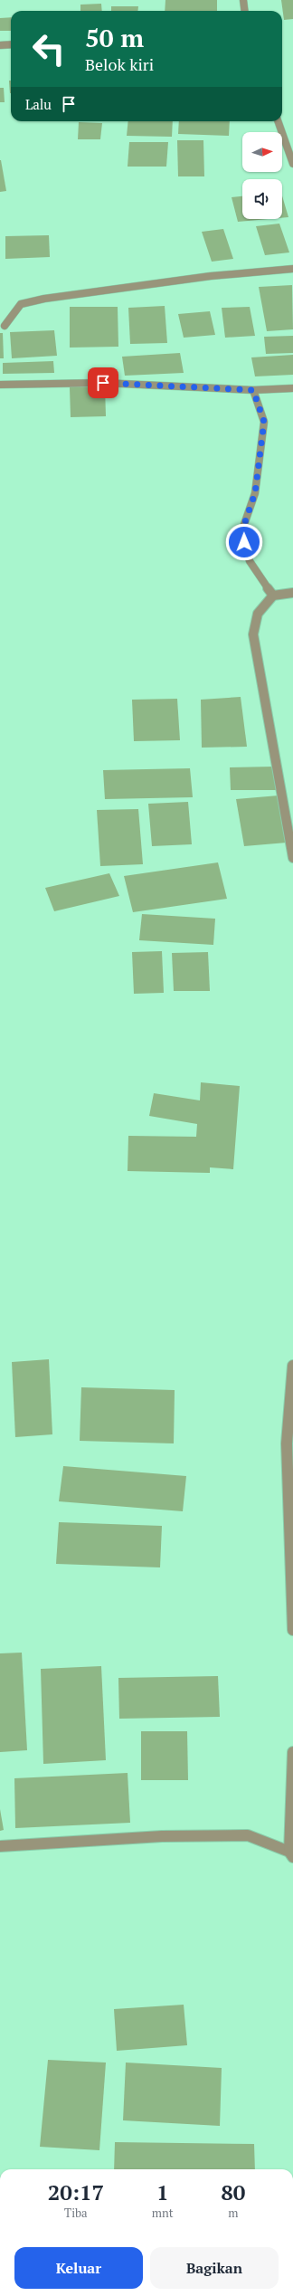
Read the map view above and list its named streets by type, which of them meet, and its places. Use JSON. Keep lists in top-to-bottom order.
{
  "north": "right",
  "page": {
    "turn": ["50 m", "Belok kiri"],
    "then": "Lalu",
    "eta": [
      "20:17",
      "Tiba",
      "1",
      "mnt",
      "80",
      "m"
    ],
    "buttons": ["Keluar", "Bagikan"]
  }
}
